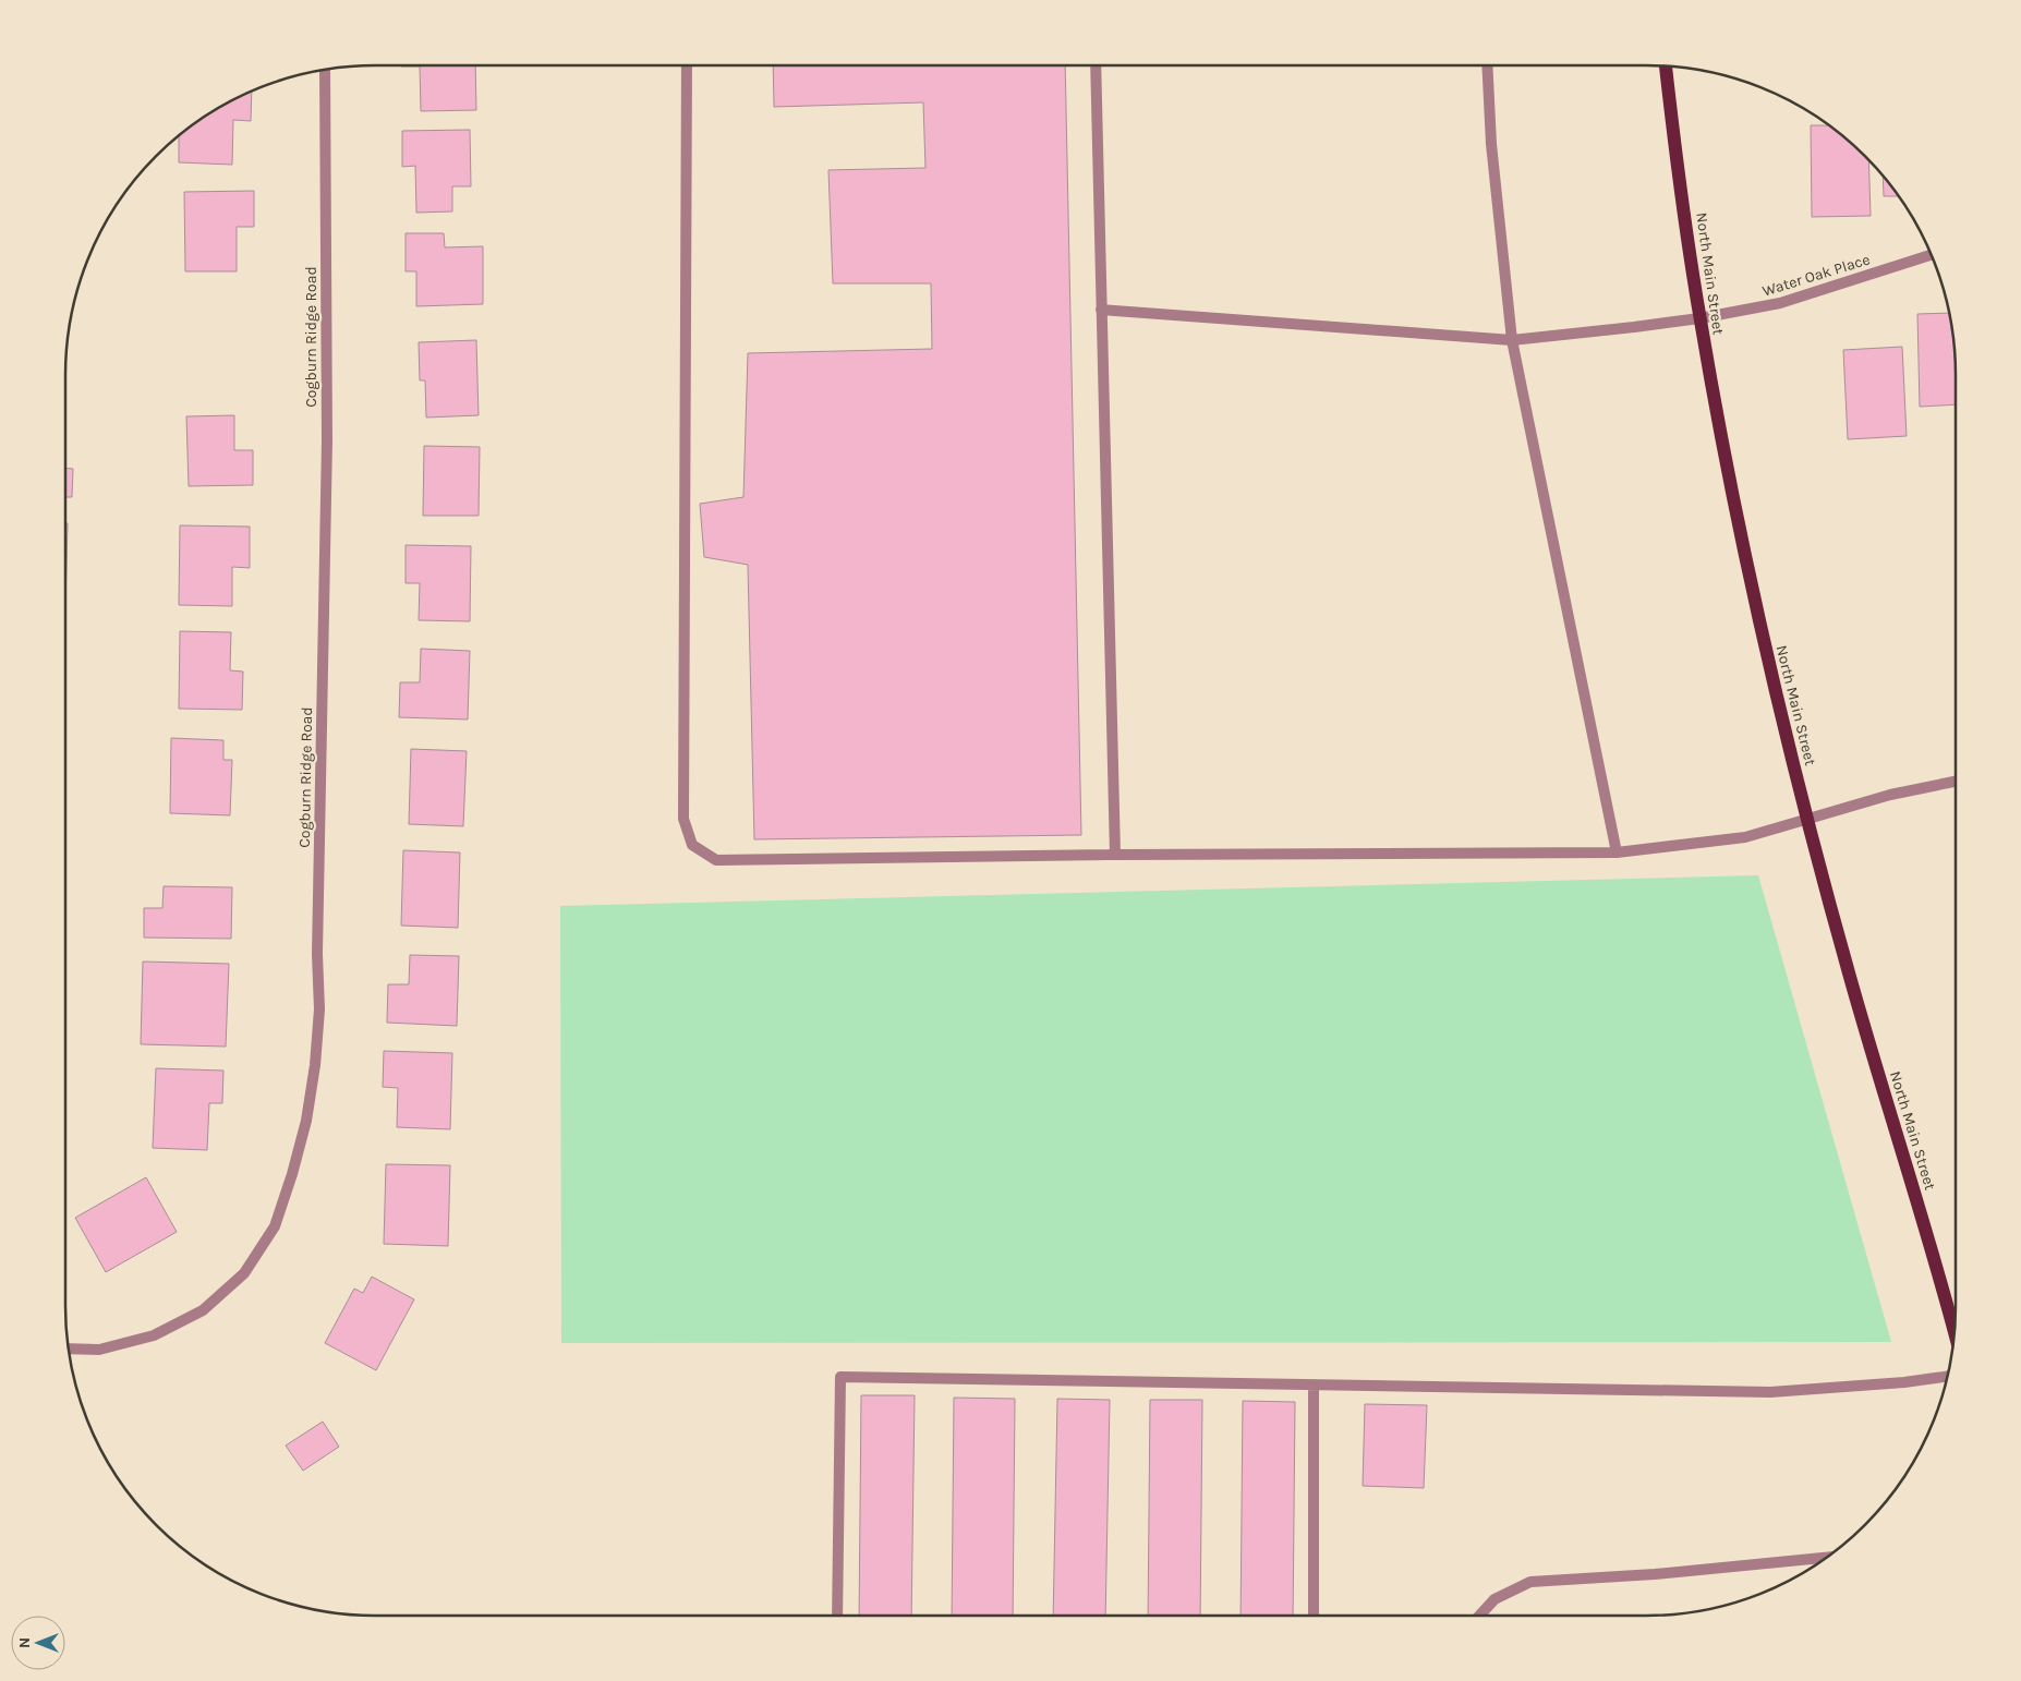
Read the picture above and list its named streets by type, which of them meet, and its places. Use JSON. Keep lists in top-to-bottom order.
{
  "streets": {
    "main road": ["North Main Street"],
    "street": ["Water Oak Place", "Cogburn Ridge Road"]
  },
  "crossings": [
    ["North Main Street", "Water Oak Place"]
  ],
  "north": "left"
}
